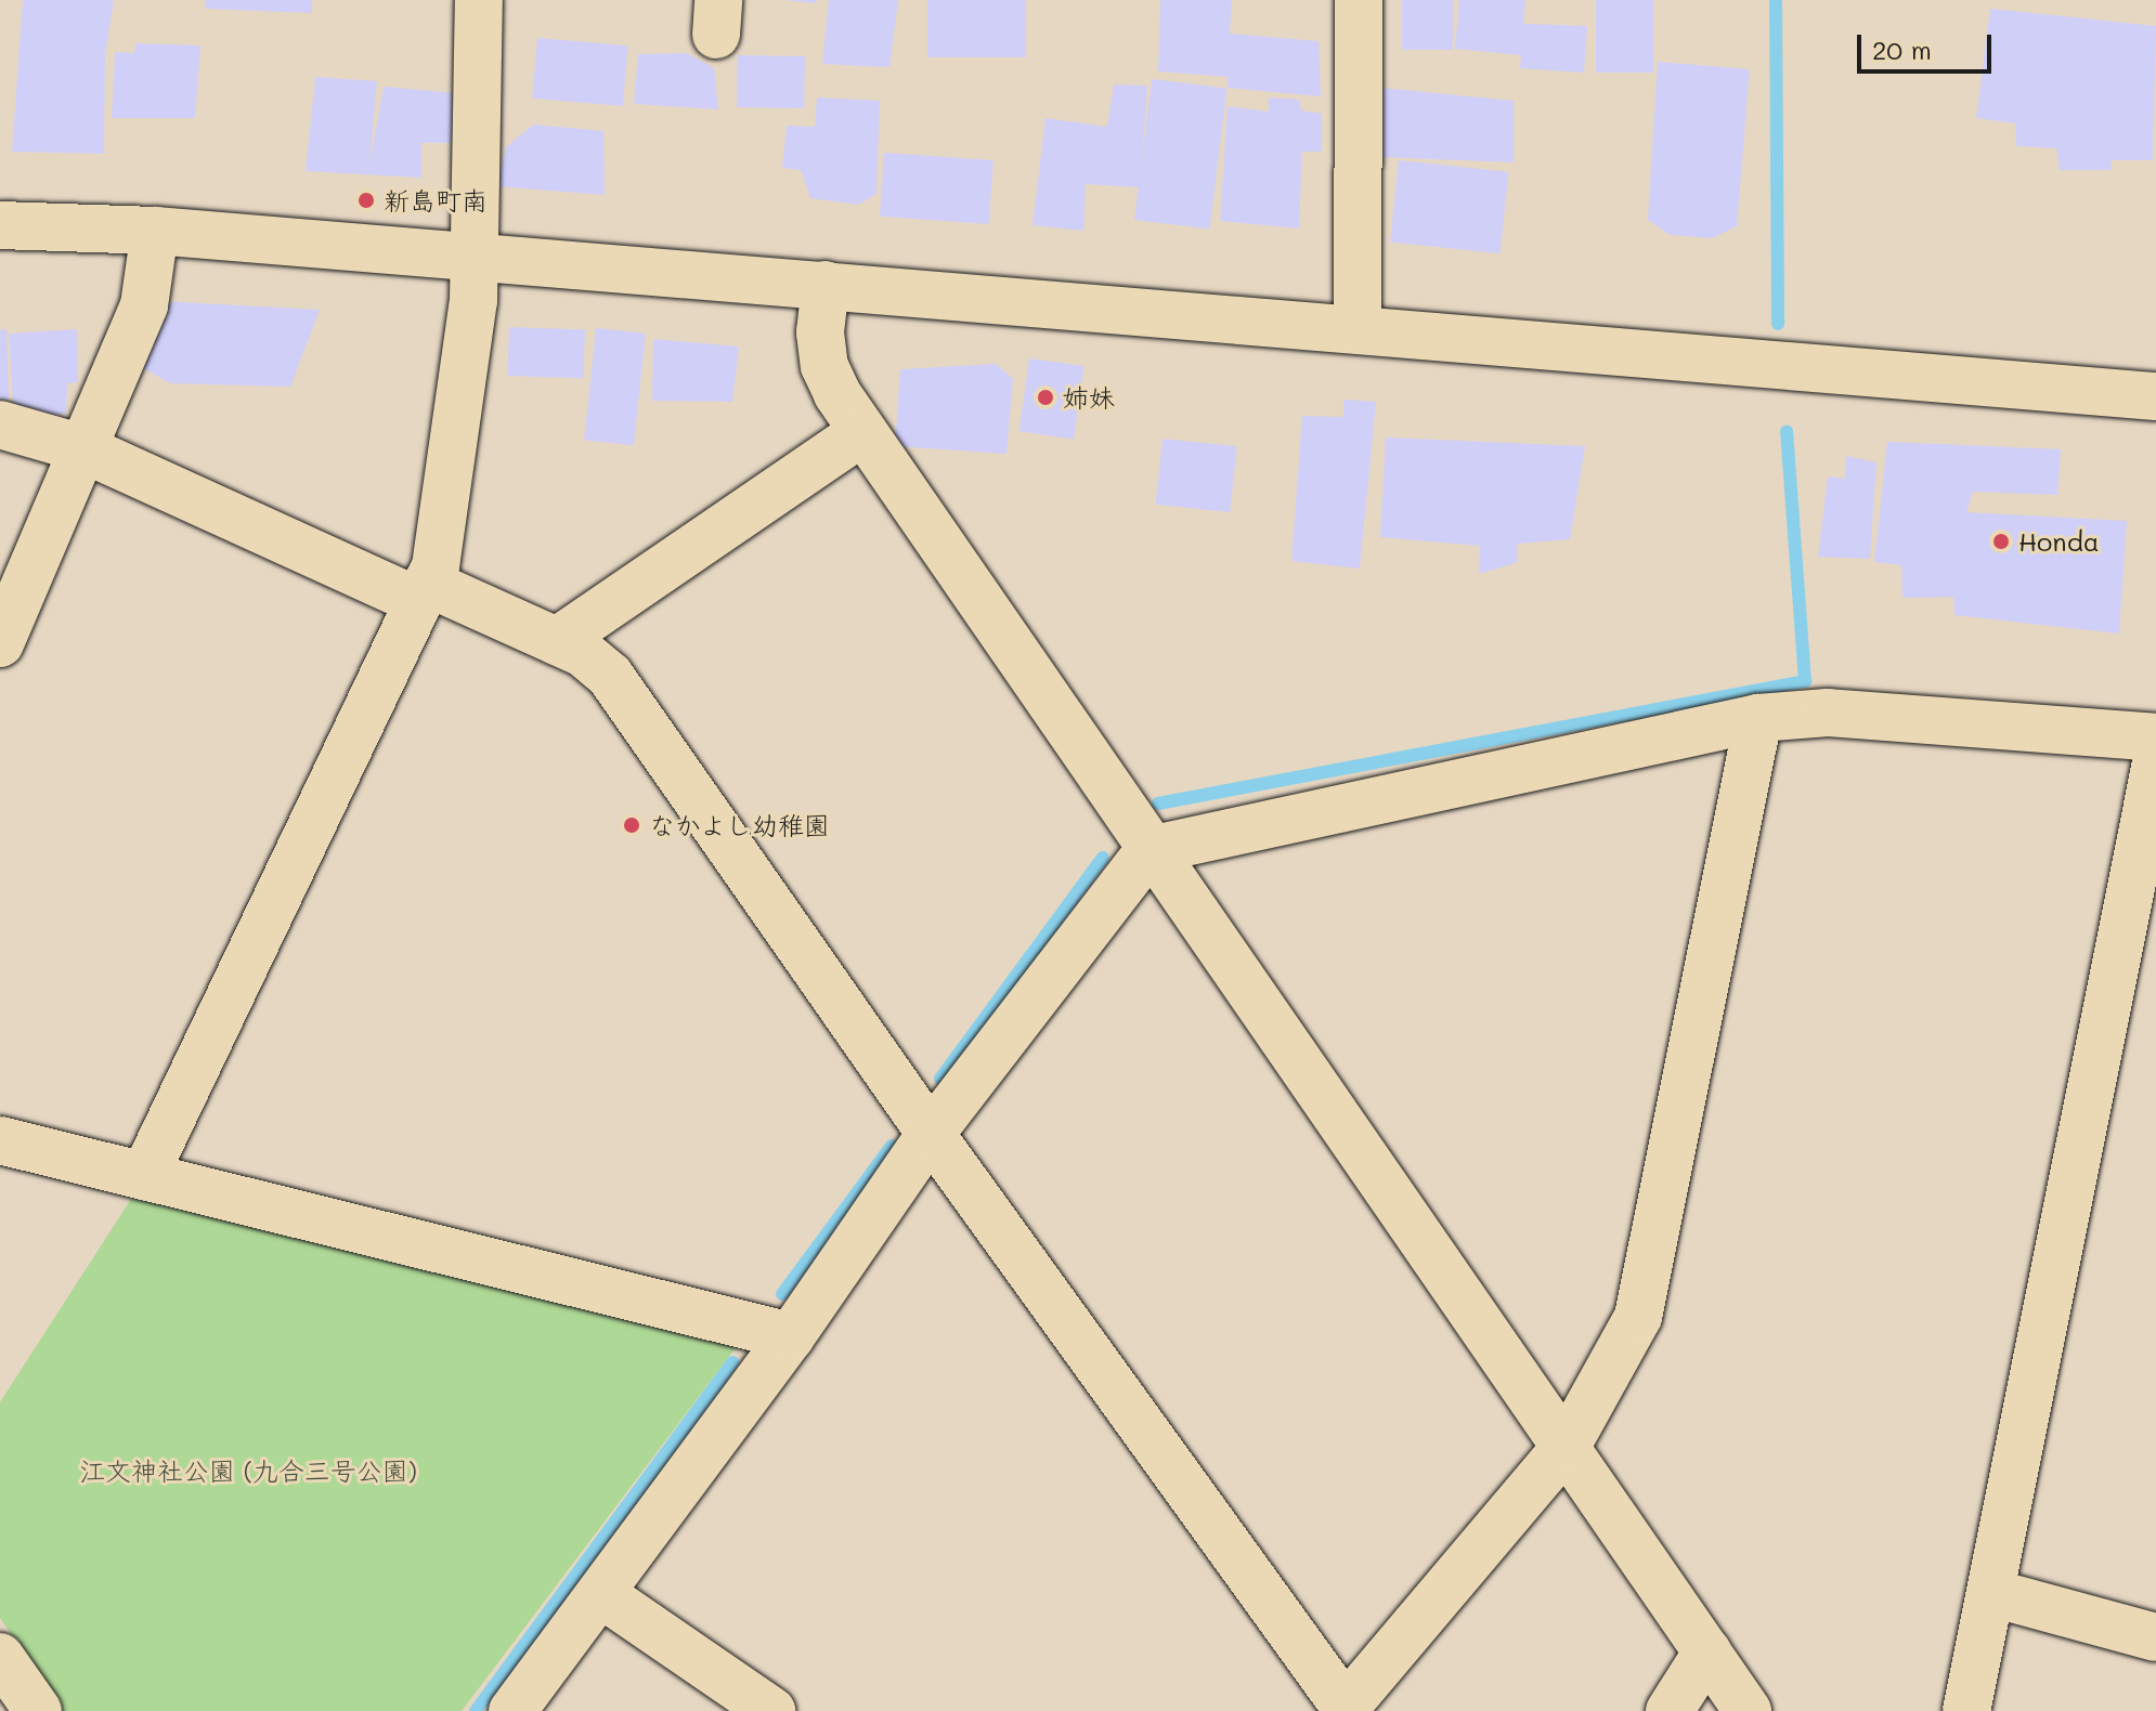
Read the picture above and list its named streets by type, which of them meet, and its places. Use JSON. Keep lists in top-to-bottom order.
{
  "parks": ["江文神社公園 (九合三号公園)"],
  "places": [
    "新島町南",
    "姉妹",
    "Honda",
    "なかよし幼稚園"
  ],
  "scale_bar": "20 m"
}
